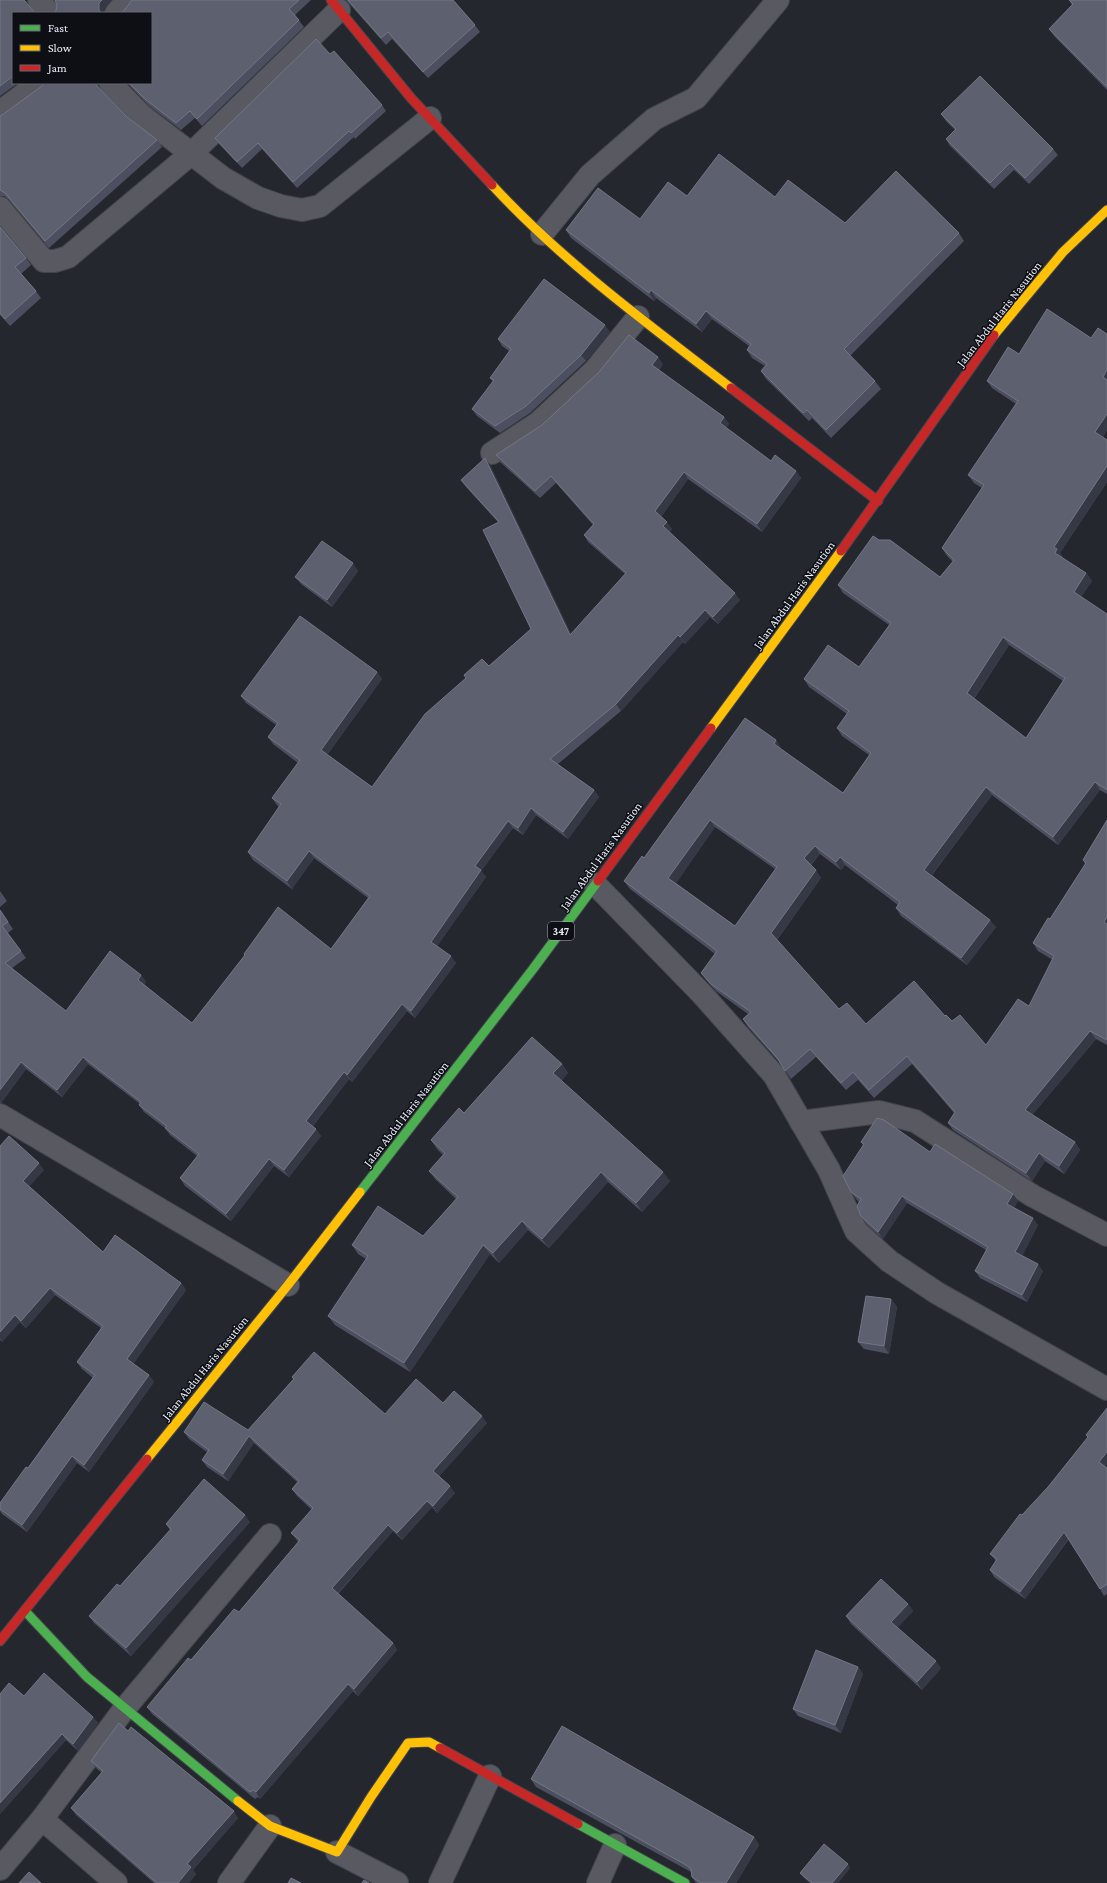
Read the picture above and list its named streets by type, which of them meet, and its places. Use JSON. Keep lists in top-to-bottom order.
{
  "streets": {
    "main road": ["Jalan Abdul Haris Nasution", "347"]
  },
  "legend": ["Fast", "Slow", "Jam"]
}
